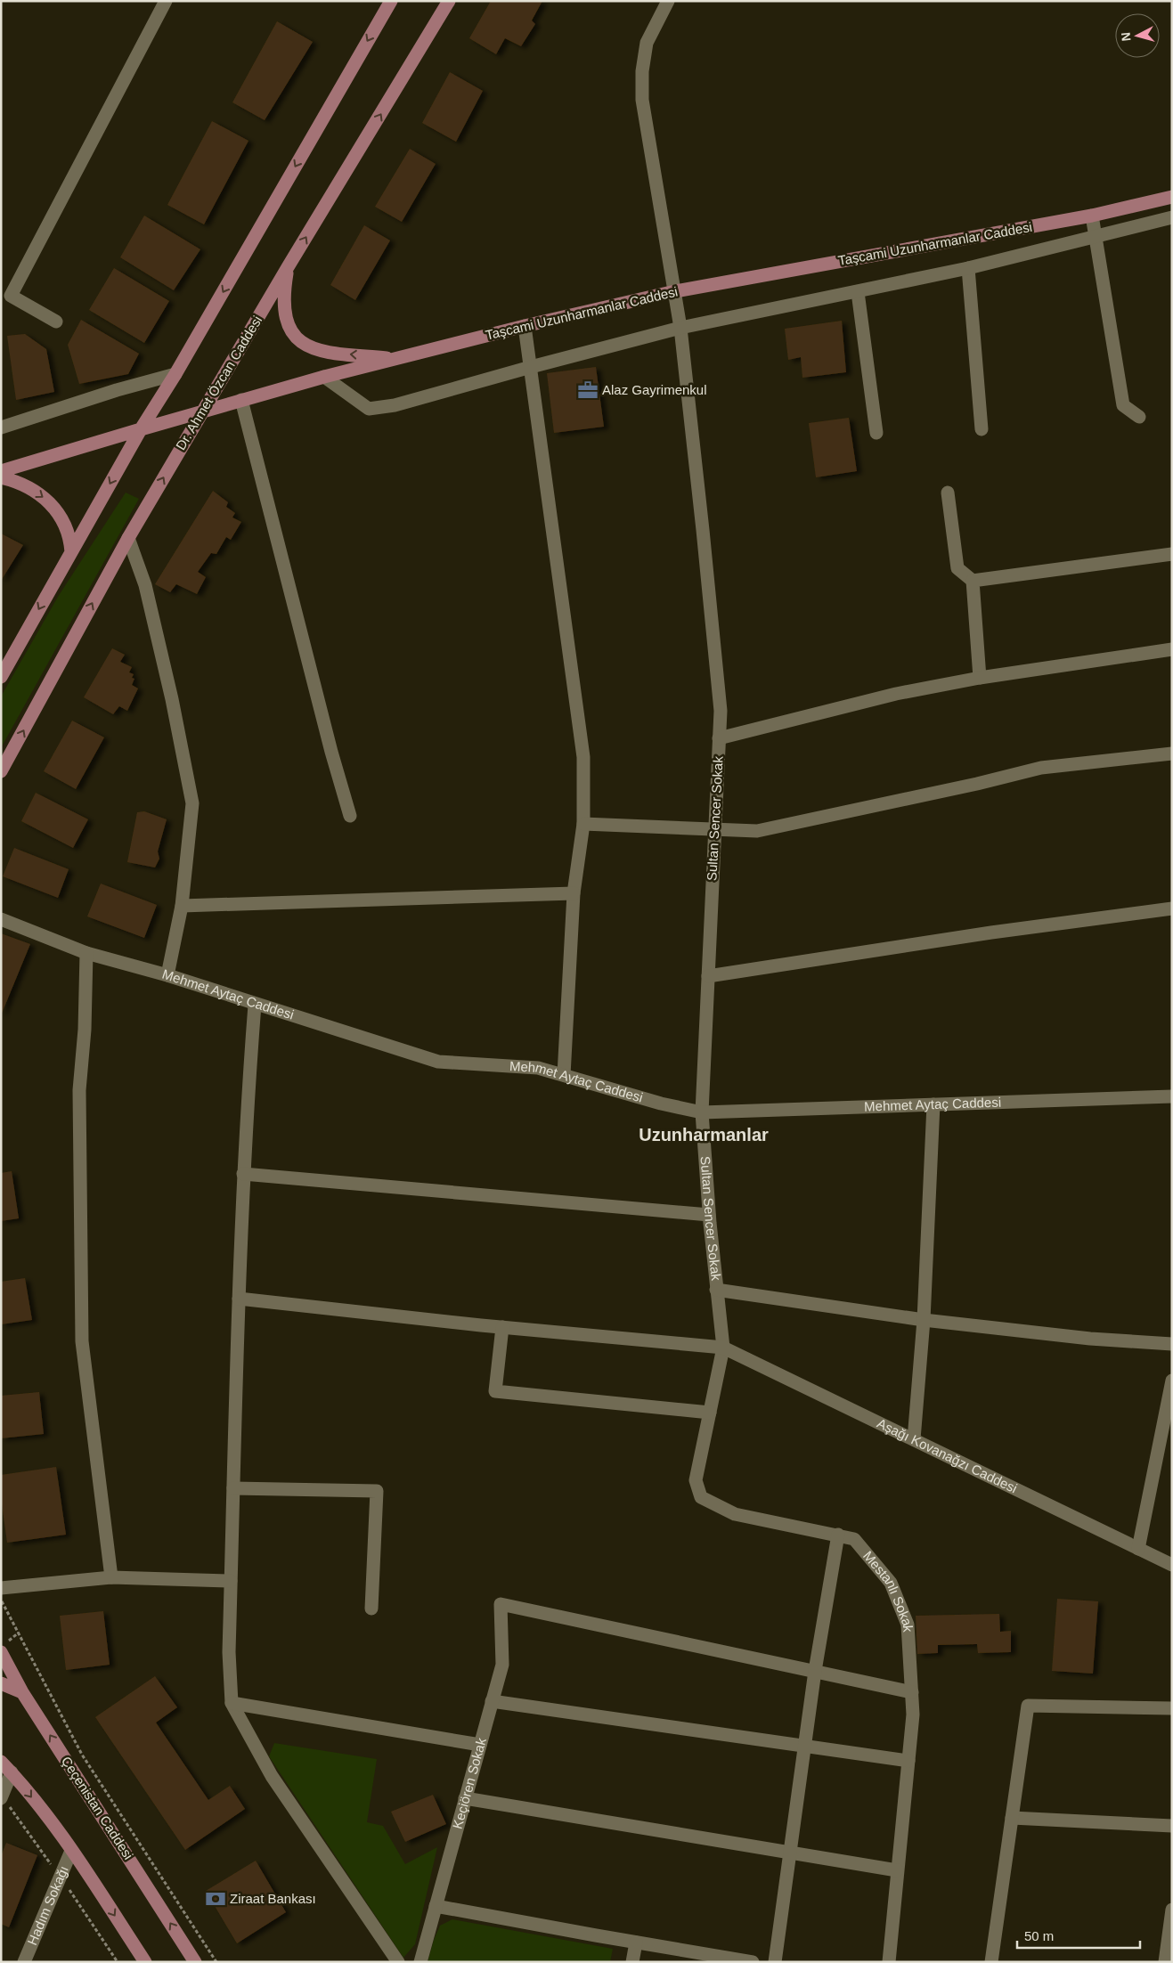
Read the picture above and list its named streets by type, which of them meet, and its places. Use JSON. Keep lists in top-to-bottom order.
{
  "streets": {
    "main road": ["Taşcami Uzunharmanlar Caddesi", "Dr. Ahmet Özcan Caddesi", "Çeçenistan Caddesi"],
    "street": [
      "Sultan Sencer Sokak",
      "Mehmet Aytaç Caddesi",
      "Aşağı Kovanağzı Caddesi",
      "Mestanlı Sokak",
      "Keçiören Sokak",
      "Hadım Sokağı"
    ]
  },
  "crossings": [
    ["Taşcami Uzunharmanlar Caddesi", "Dr. Ahmet Özcan Caddesi"],
    ["Taşcami Uzunharmanlar Caddesi", "Sultan Sencer Sokak"],
    ["Sultan Sencer Sokak", "Mehmet Aytaç Caddesi"],
    ["Sultan Sencer Sokak", "Aşağı Kovanağzı Caddesi"],
    ["Sultan Sencer Sokak", "Mestanlı Sokak"],
    ["Aşağı Kovanağzı Caddesi", "Mestanlı Sokak"]
  ],
  "districts": ["Uzunharmanlar"],
  "places": {
    "office": ["Alaz Gayrimenkul"],
    "bank": ["Ziraat Bankası"]
  },
  "scale_bar": "50 m",
  "north": "left"
}
